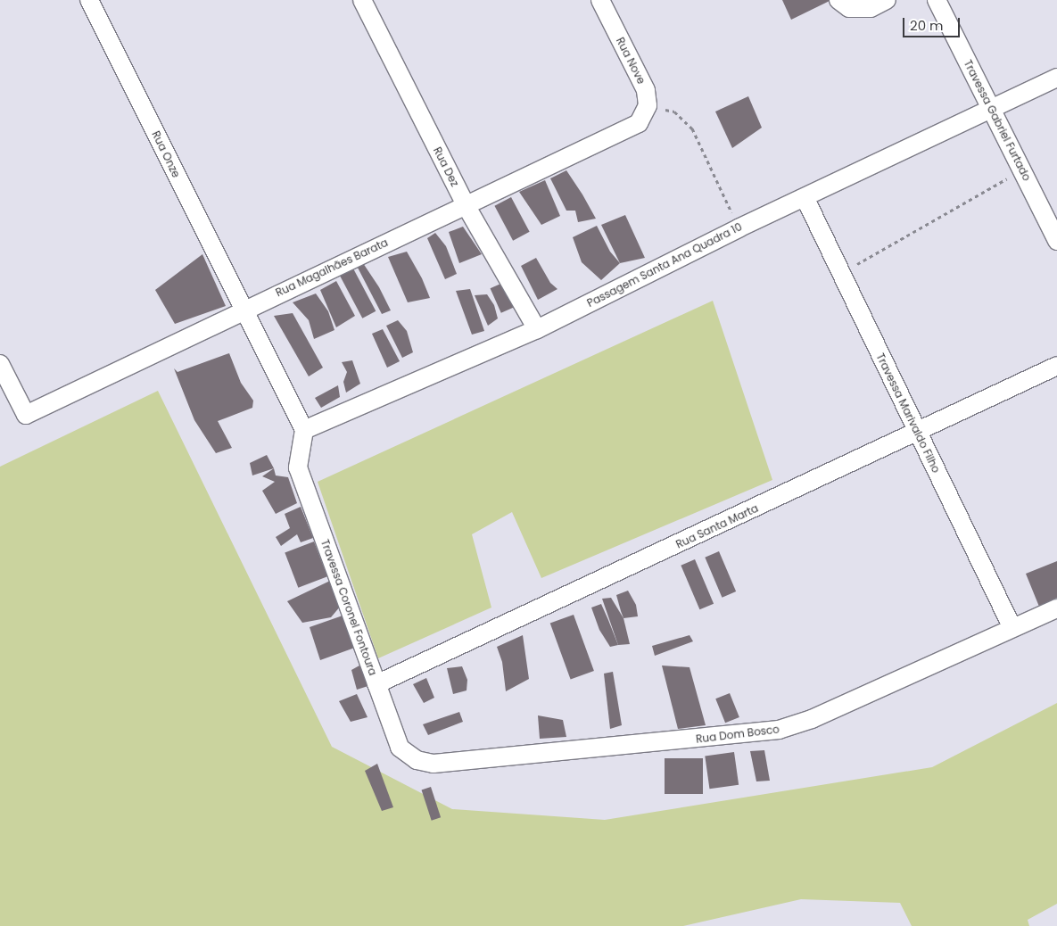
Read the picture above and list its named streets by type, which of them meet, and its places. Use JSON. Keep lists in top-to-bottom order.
{
  "streets": {
    "street": [
      "Rua Nove",
      "Travessa Gabriel Furtado",
      "Rua Onze",
      "Rua Dez",
      "Passagem Santa Ana Quadra 10",
      "Rua Magalhães Barata",
      "Travessa Marivaldo Filho",
      "Rua Santa Marta",
      "Travessa Coronel Fontoura",
      "Rua Dom Bosco"
    ]
  },
  "crossings": [
    ["Rua Nove", "Rua Magalhães Barata"],
    ["Travessa Gabriel Furtado", "Passagem Santa Ana Quadra 10"],
    ["Rua Onze", "Passagem Santa Ana Quadra 10"],
    ["Rua Onze", "Rua Magalhães Barata"],
    ["Rua Onze", "Travessa Coronel Fontoura"],
    ["Rua Dez", "Passagem Santa Ana Quadra 10"],
    ["Rua Dez", "Rua Magalhães Barata"],
    ["Passagem Santa Ana Quadra 10", "Travessa Marivaldo Filho"],
    ["Passagem Santa Ana Quadra 10", "Travessa Coronel Fontoura"],
    ["Travessa Marivaldo Filho", "Rua Santa Marta"],
    ["Travessa Marivaldo Filho", "Rua Dom Bosco"],
    ["Rua Santa Marta", "Travessa Coronel Fontoura"],
    ["Travessa Coronel Fontoura", "Rua Dom Bosco"]
  ],
  "scale_bar": "20 m"
}
